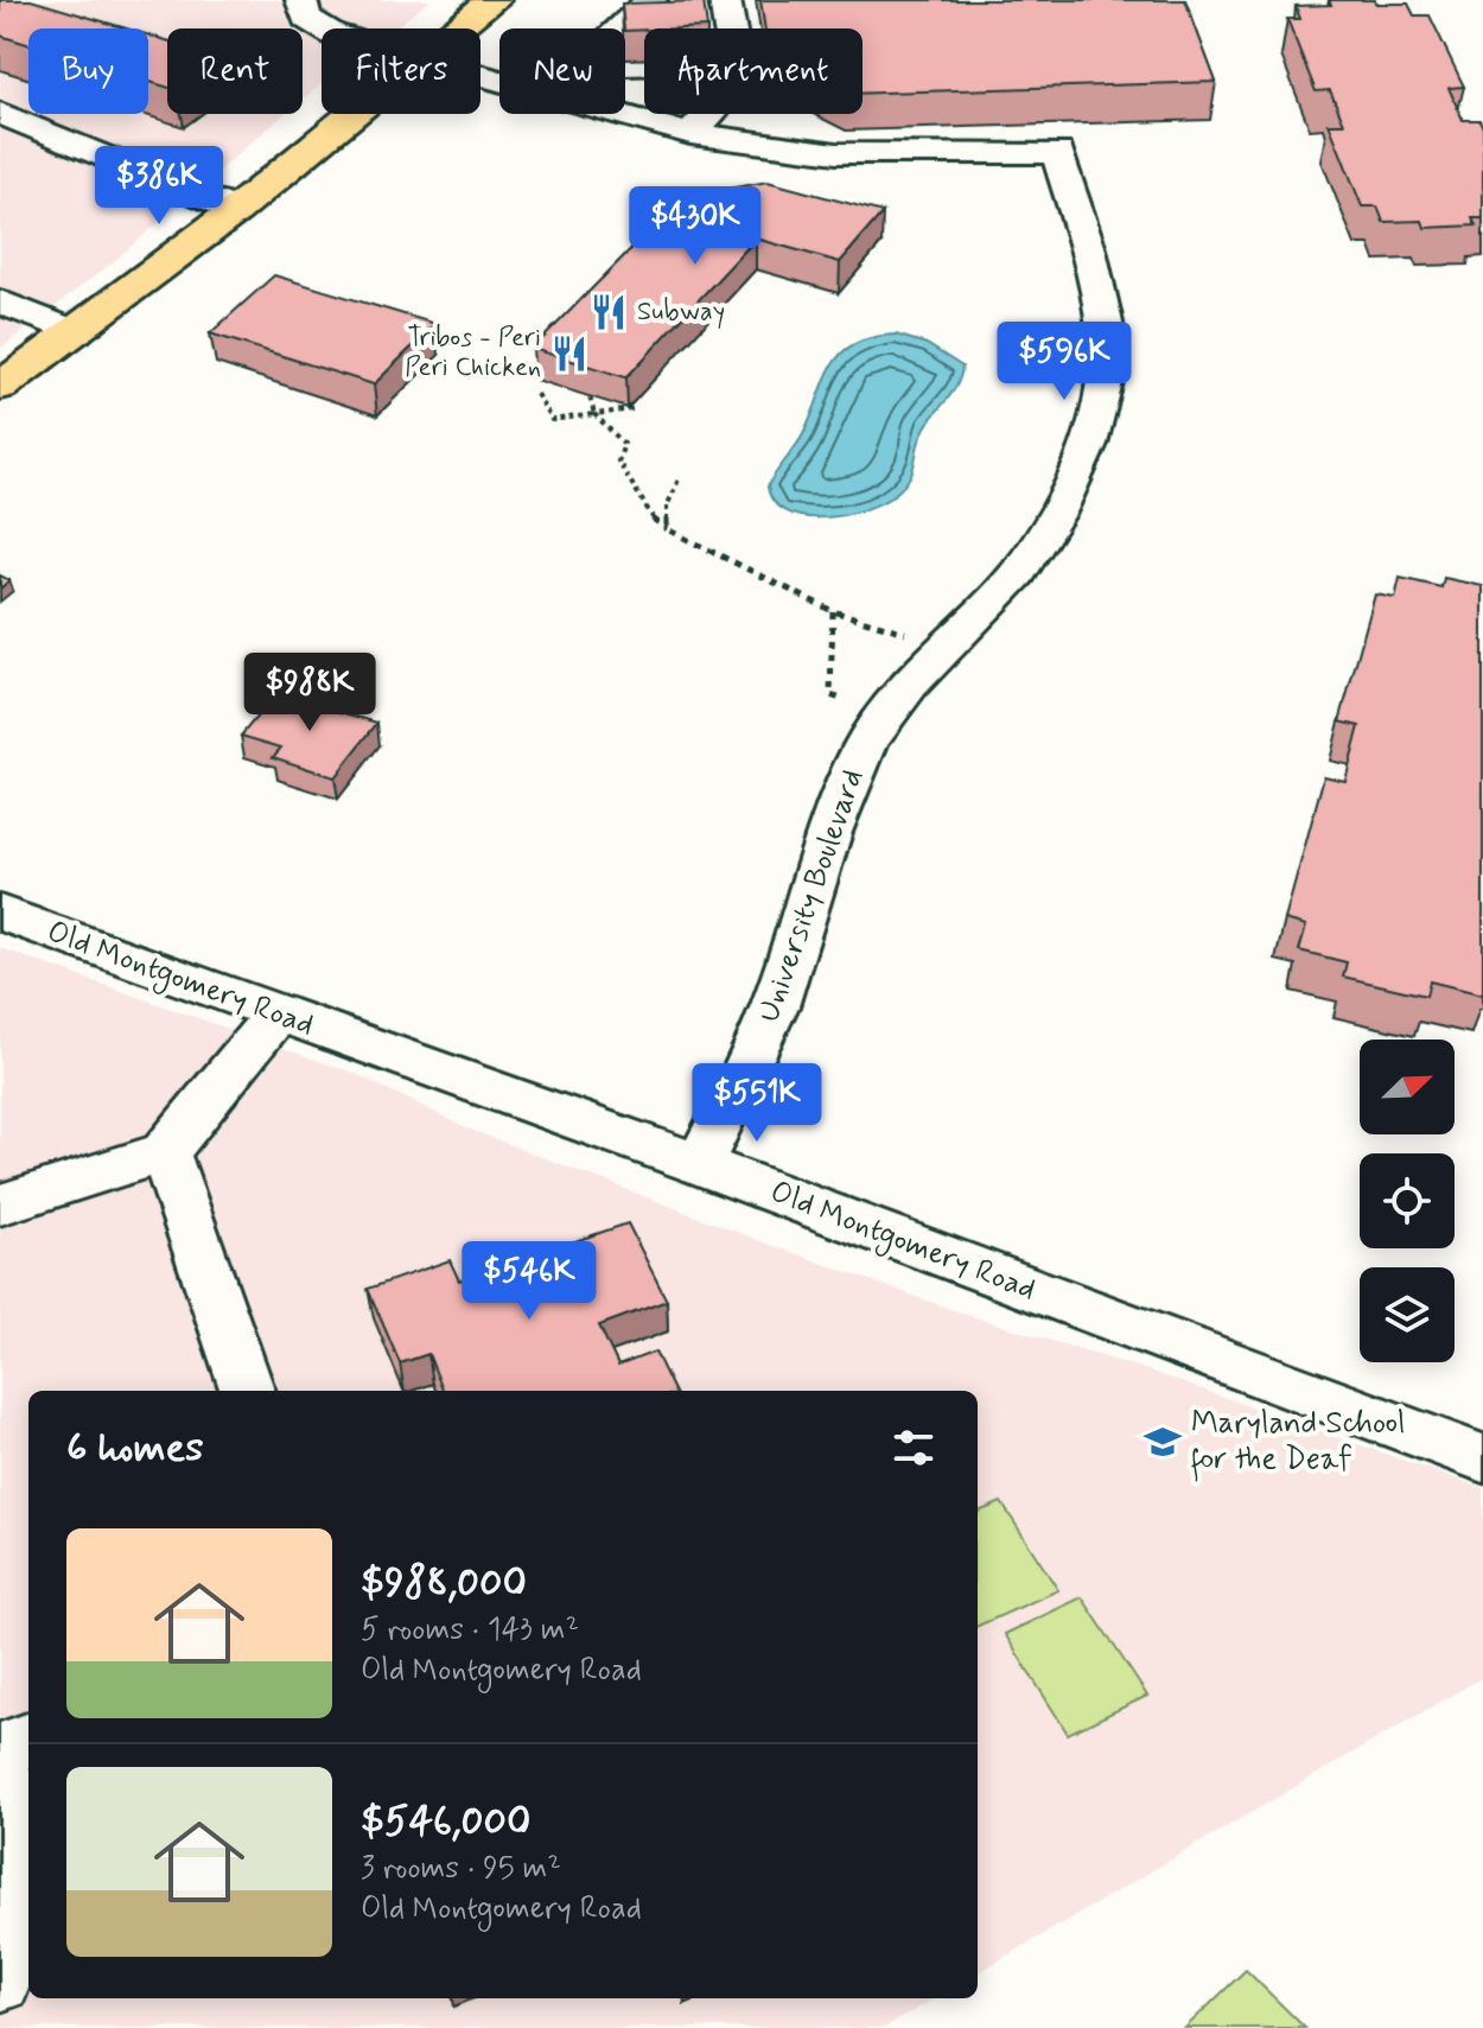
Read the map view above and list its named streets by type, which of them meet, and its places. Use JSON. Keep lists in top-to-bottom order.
{
  "streets": {
    "street": ["University Boulevard", "Old Montgomery Road"]
  },
  "crossings": [
    ["University Boulevard", "Old Montgomery Road"]
  ],
  "places": {
    "restaurant": ["Subway", "Tribos - Peri Peri Chicken"],
    "school or university": ["Maryland School for the Deaf"]
  },
  "north": "top right",
  "page": {
    "chip": [
      "Buy",
      "Rent",
      "Filters",
      "New",
      "Apartment"
    ],
    "price": [
      "$386K",
      "$430K",
      "$596K",
      "$988K",
      "$551K",
      "$546K"
    ],
    "heading": "6 homes",
    "list": [
      {
        "name": "$988,000",
        "note": "5 rooms · 143 m² · Old Montgomery Road"
      },
      {
        "name": "$546,000",
        "note": "3 rooms · 95 m² · Old Montgomery Road"
      }
    ]
  }
}
